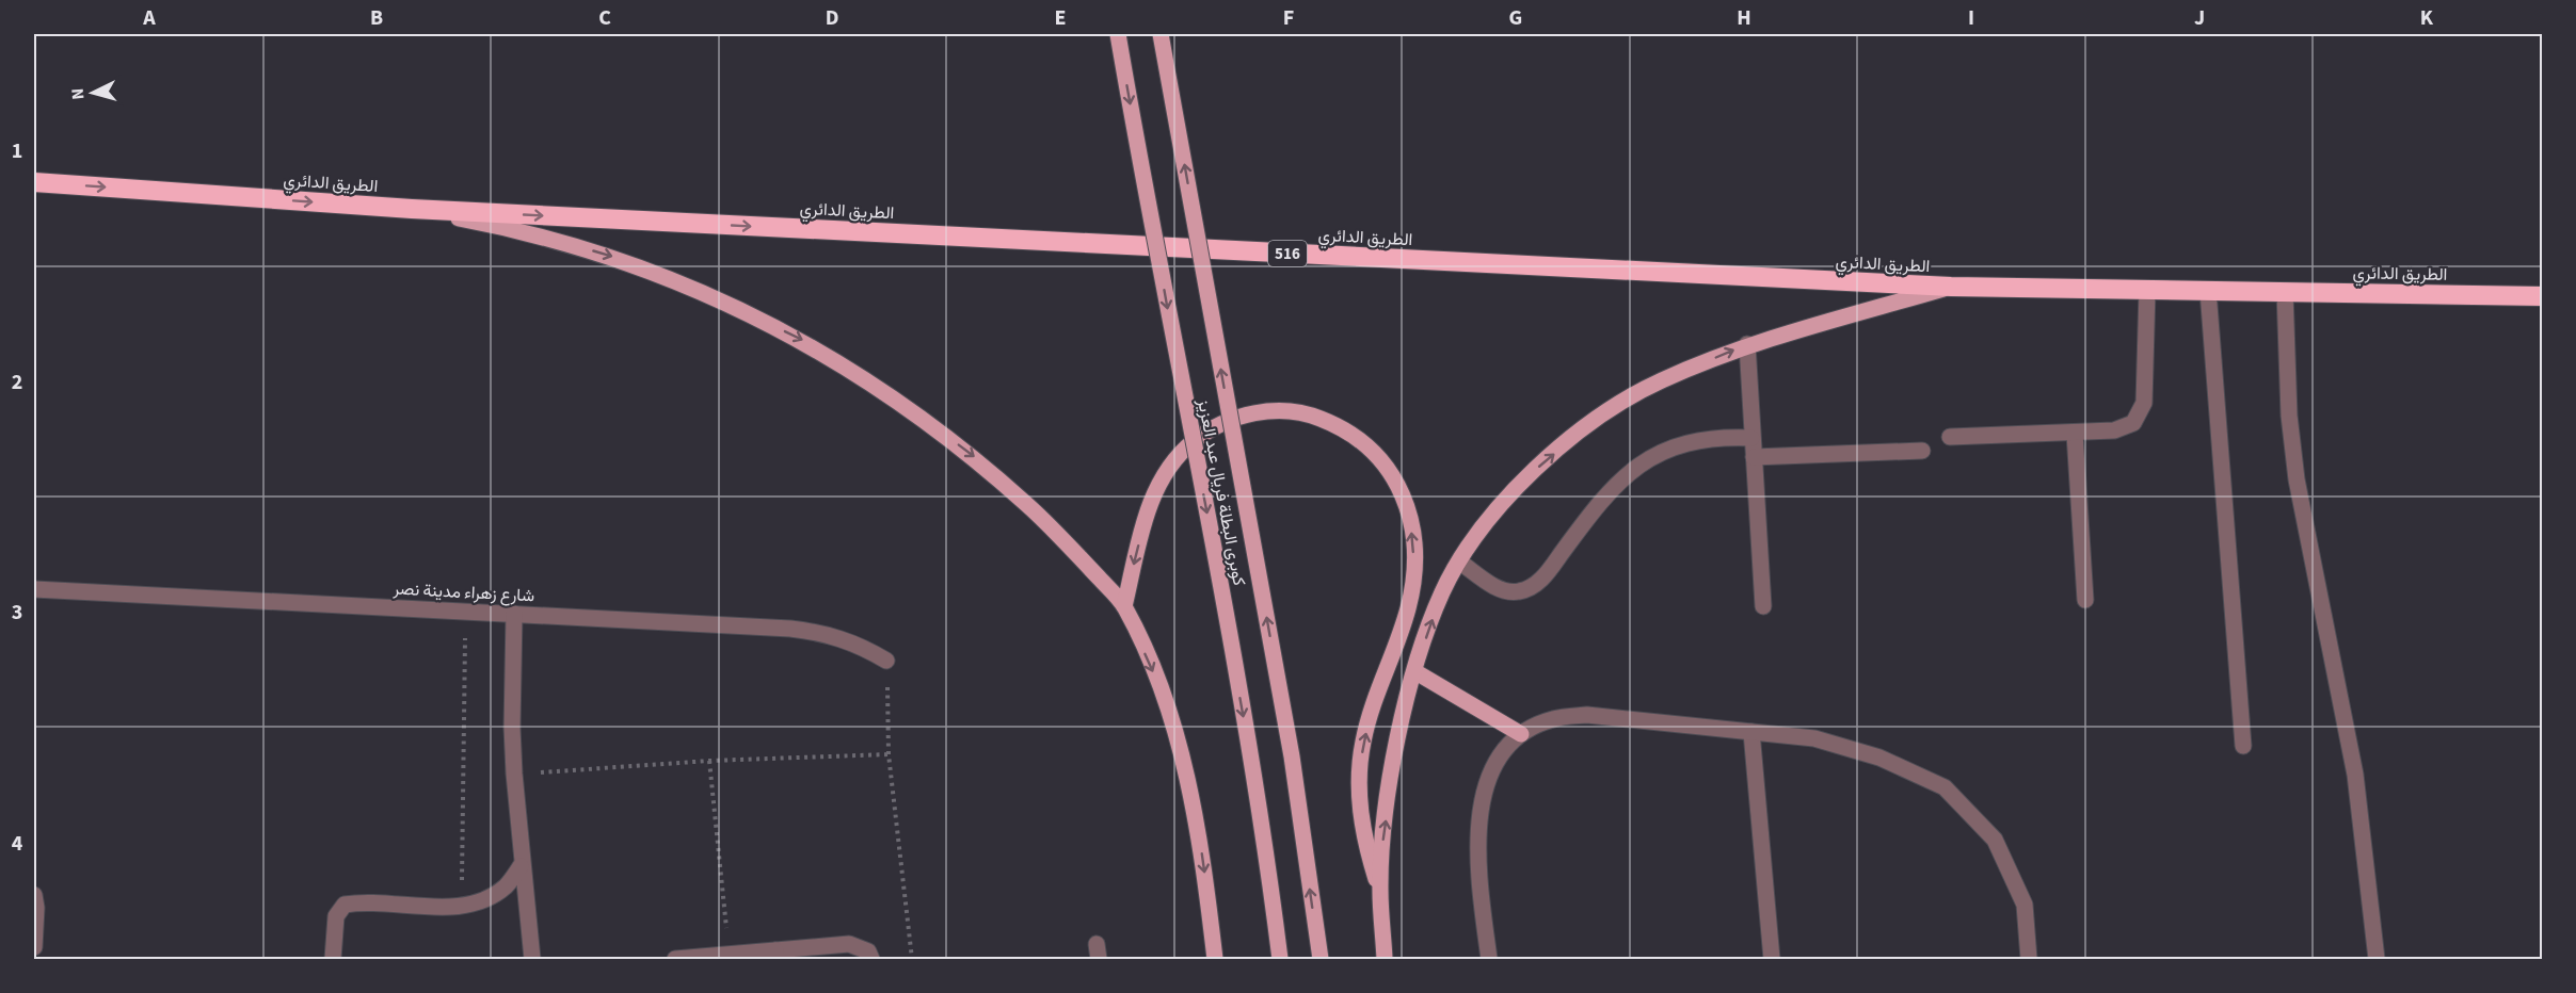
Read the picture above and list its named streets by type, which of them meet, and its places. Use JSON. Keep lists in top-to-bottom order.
{
  "streets": {
    "highway": ["الطريق الدائري", "516"],
    "main road": ["كوبرى البطلة فريال عبد العزيز"],
    "street": ["شارع زهراء مدينة نصر"]
  },
  "one_way": ["الطريق الدائري"],
  "north": "left",
  "grid": {
    "columns": [
      "A",
      "B",
      "C",
      "D",
      "E",
      "F",
      "G",
      "H",
      "I",
      "J",
      "K"
    ],
    "rows": [
      "1",
      "2",
      "3",
      "4"
    ]
  }
}
